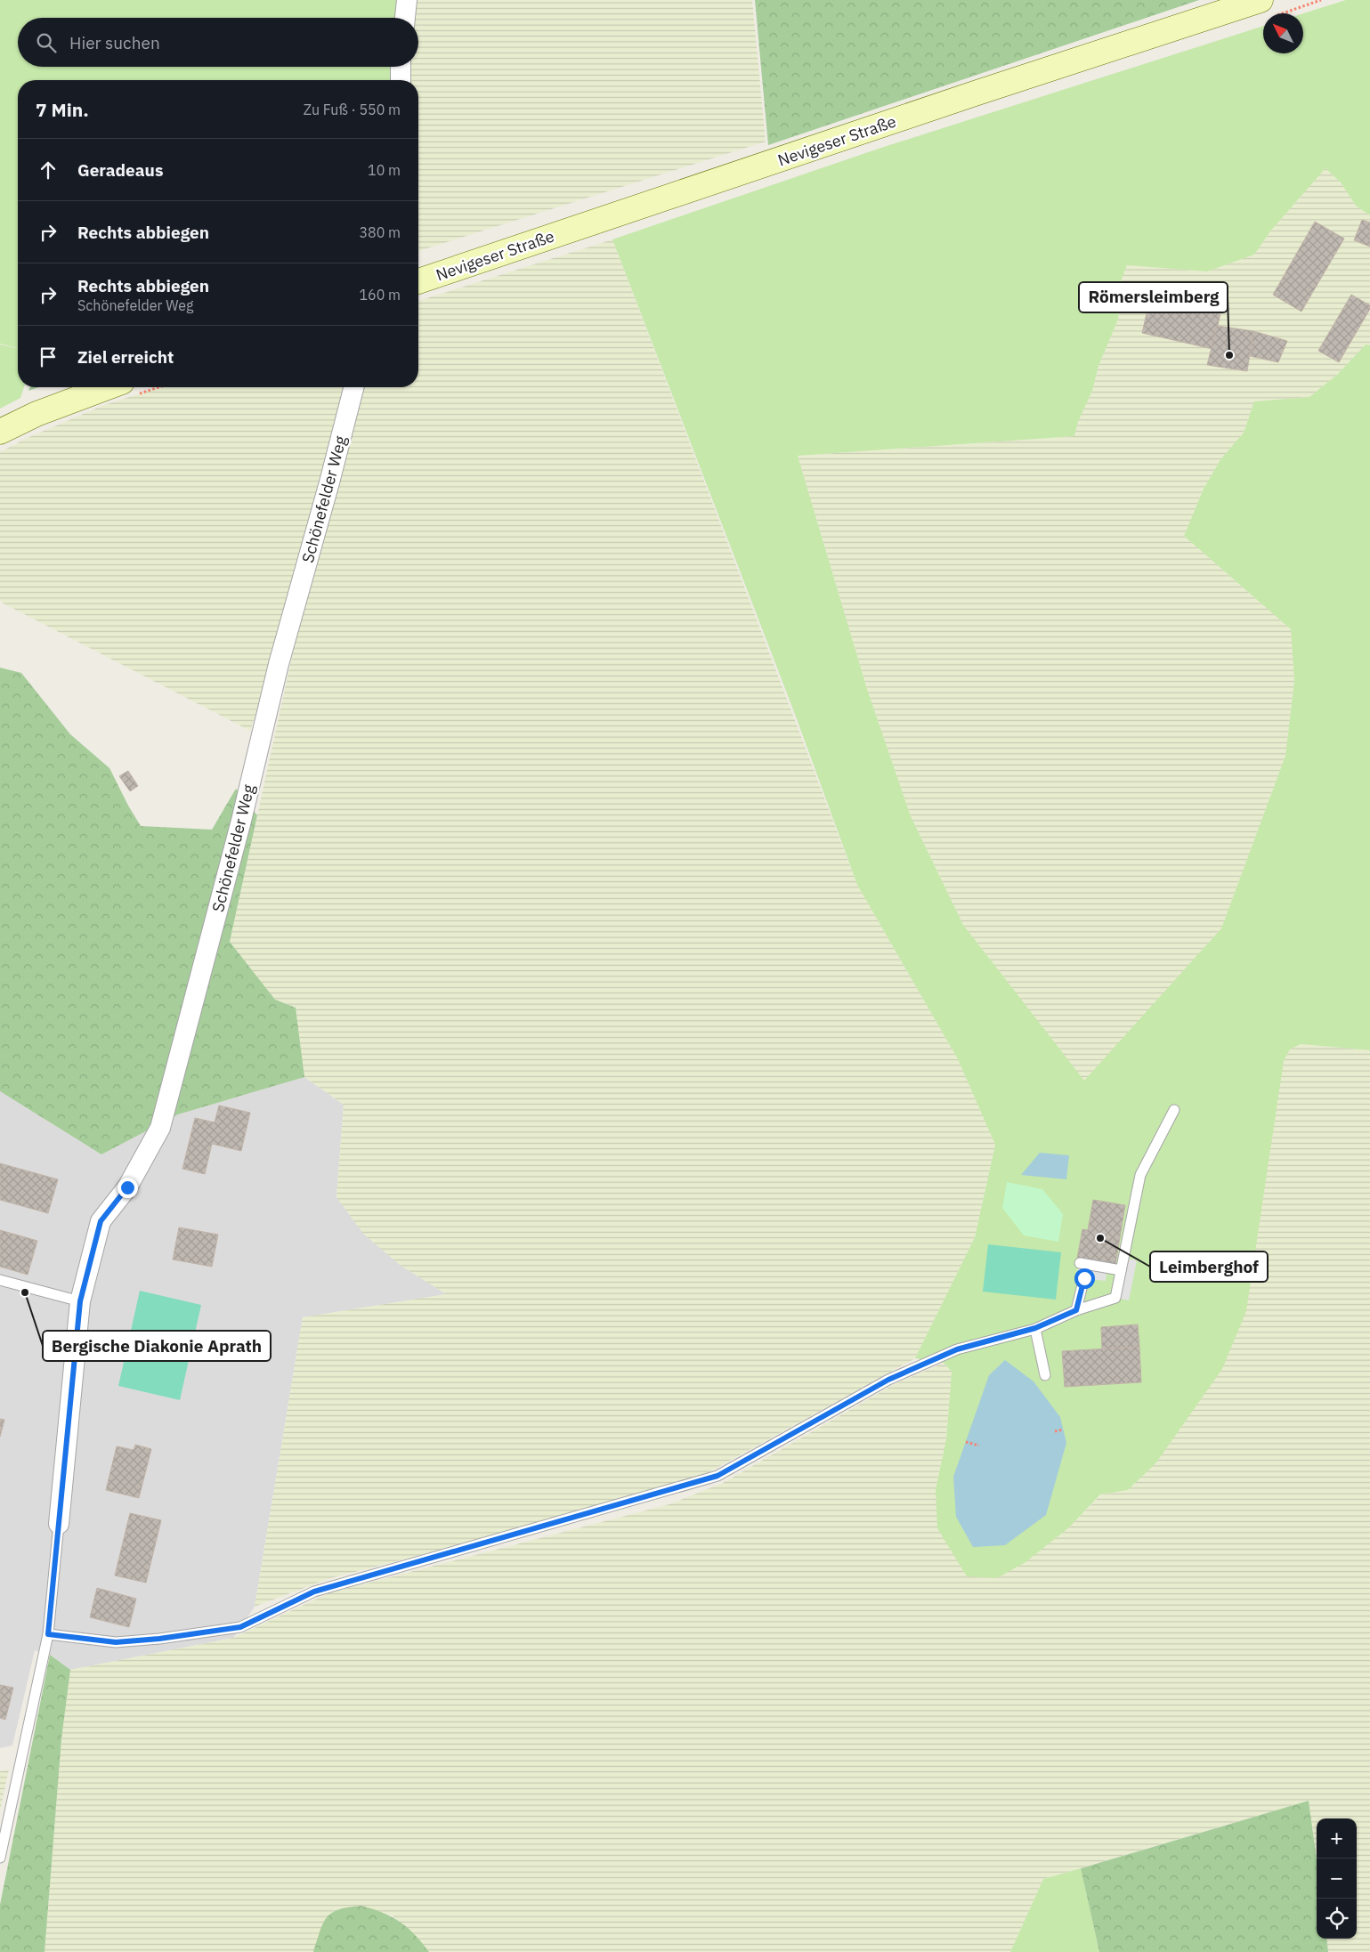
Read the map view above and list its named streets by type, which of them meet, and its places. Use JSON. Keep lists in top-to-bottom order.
{
  "streets": {
    "main road": ["Nevigeser Straße"],
    "street": ["Schönefelder Weg"]
  },
  "places": ["Römersleimberg", "Leimberghof", "Bergische Diakonie Aprath"],
  "north": "top left",
  "page": {
    "search": "Hier suchen",
    "heading": ["7 Min.", "Zu Fuß · 550 m"],
    "list": [
      ["Geradeaus", "10 m"],
      ["Rechts abbiegen", "380 m"],
      ["Rechts abbiegen", "Schönefelder Weg", "160 m"],
      "Ziel erreicht"
    ],
    "map_buttons": ["+", "−"]
  }
}
